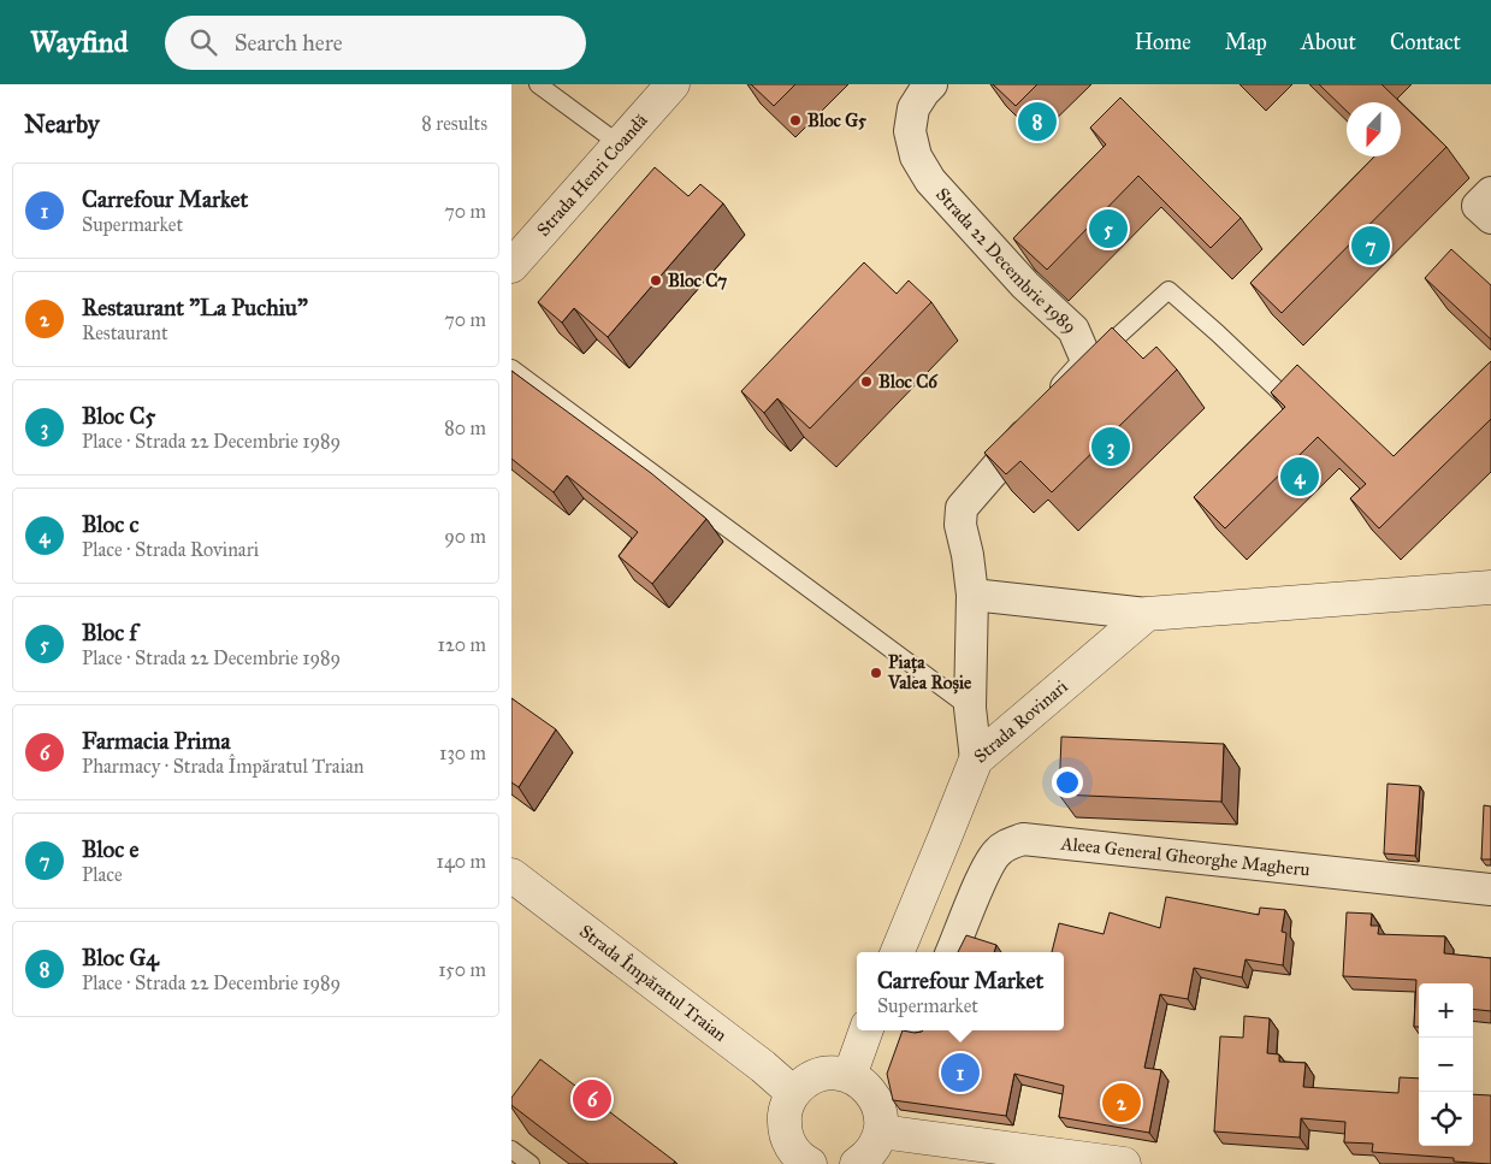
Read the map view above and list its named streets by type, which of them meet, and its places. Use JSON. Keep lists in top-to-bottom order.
{
  "streets": {
    "street": [
      "Strada Henri Coandă",
      "Strada 22 Decembrie 1989",
      "Strada Rovinari",
      "Aleea General Gheorghe Magheru",
      "Strada Împăratul Traian"
    ]
  },
  "places": [
    "Bloc G5",
    "Bloc C7",
    "Bloc C6",
    "Piața Valea Roșie"
  ],
  "north": "bottom",
  "page": {
    "header": "Wayfind",
    "search": "Search here",
    "nav": [
      "Home",
      "Map",
      "About",
      "Contact"
    ],
    "heading": ["Nearby", "8 results"],
    "pins": [
      "8",
      "5",
      "7",
      "3",
      "4",
      "1",
      "6",
      "2"
    ],
    "list": [
      {
        "mark": "1",
        "name": "Carrefour Market",
        "note": "Supermarket",
        "value": "70 m"
      },
      {
        "mark": "2",
        "name": "Restaurant \"La Puchiu\"",
        "note": "Restaurant",
        "value": "70 m"
      },
      {
        "mark": "3",
        "name": "Bloc C5",
        "note": "Place · Strada 22 Decembrie 1989",
        "value": "80 m"
      },
      {
        "mark": "4",
        "name": "Bloc c",
        "note": "Place · Strada Rovinari",
        "value": "90 m"
      },
      {
        "mark": "5",
        "name": "Bloc f",
        "note": "Place · Strada 22 Decembrie 1989",
        "value": "120 m"
      },
      {
        "mark": "6",
        "name": "Farmacia Prima",
        "note": "Pharmacy · Strada Împăratul Traian",
        "value": "130 m"
      },
      {
        "mark": "7",
        "name": "Bloc e",
        "note": "Place",
        "value": "140 m"
      },
      {
        "mark": "8",
        "name": "Bloc G4",
        "note": "Place · Strada 22 Decembrie 1989",
        "value": "150 m"
      }
    ],
    "popup": ["Carrefour Market", "Supermarket"],
    "map_buttons": ["+", "−"]
  }
}
